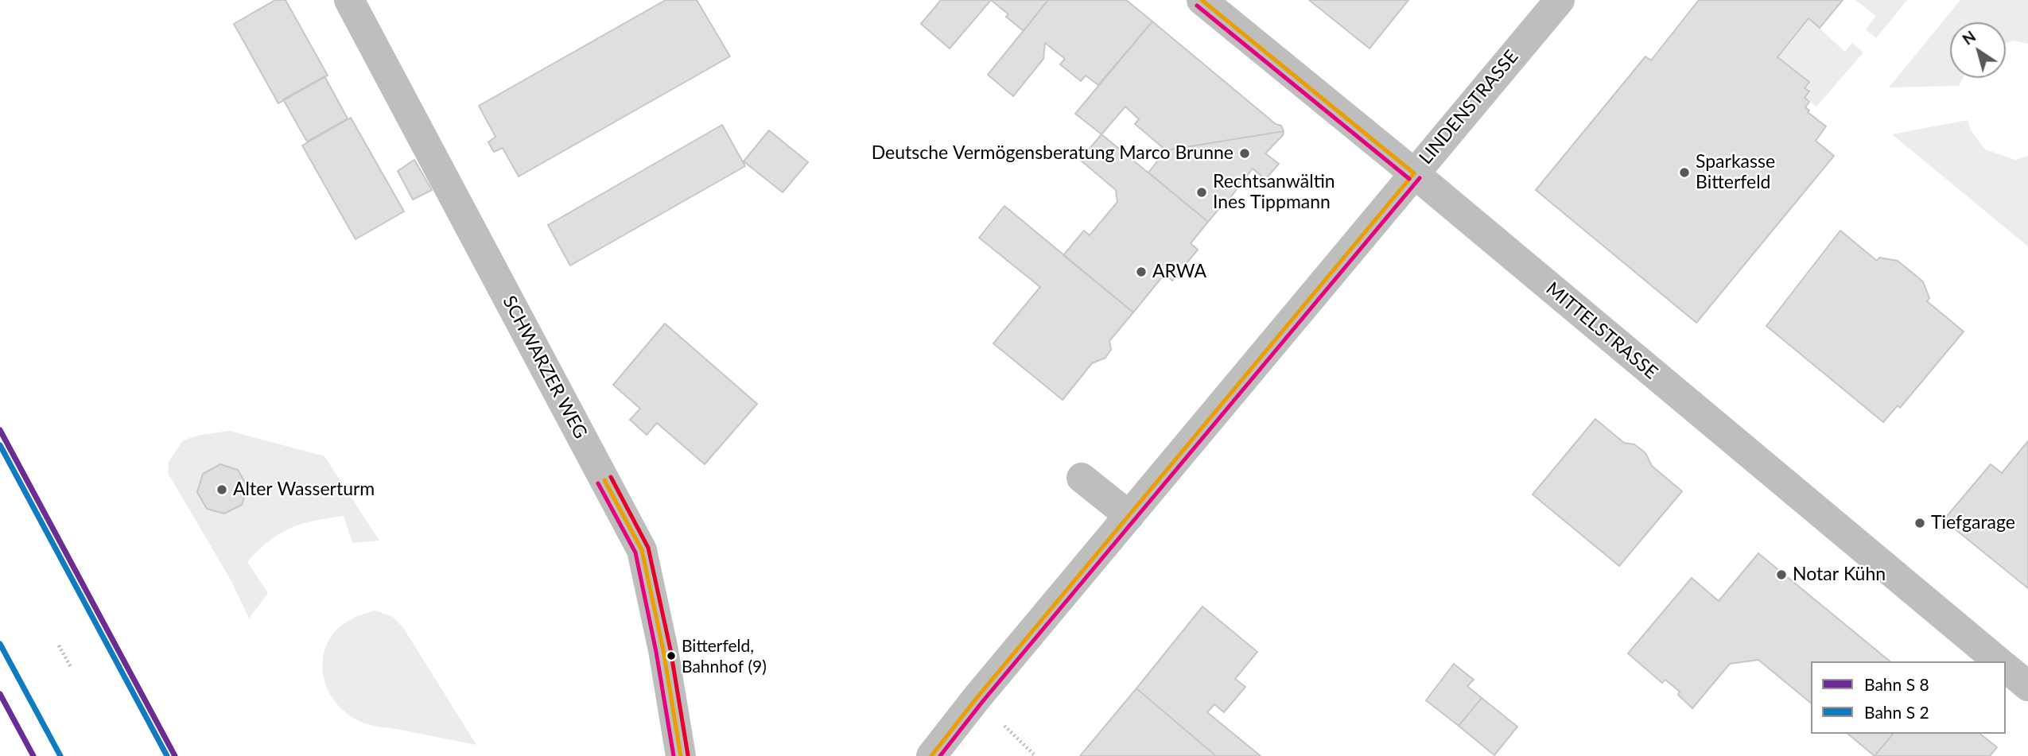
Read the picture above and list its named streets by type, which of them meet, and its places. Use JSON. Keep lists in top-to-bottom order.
{
  "streets": {
    "street": ["LINDENSTRASSE", "MITTELSTRASSE", "SCHWARZER WEG"]
  },
  "crossings": [
    ["LINDENSTRASSE", "MITTELSTRASSE"]
  ],
  "places": [
    "Deutsche Vermögensberatung Marco Brunne",
    "Sparkasse Bitterfeld",
    "Rechtsanwältin Ines Tippmann",
    "ARWA",
    "Alter Wasserturm",
    "Tiefgarage",
    "Notar Kühn",
    "Bitterfeld, Bahnhof (9)"
  ],
  "legend": ["Bahn S 8", "Bahn S 2"],
  "north": "top left"
}
